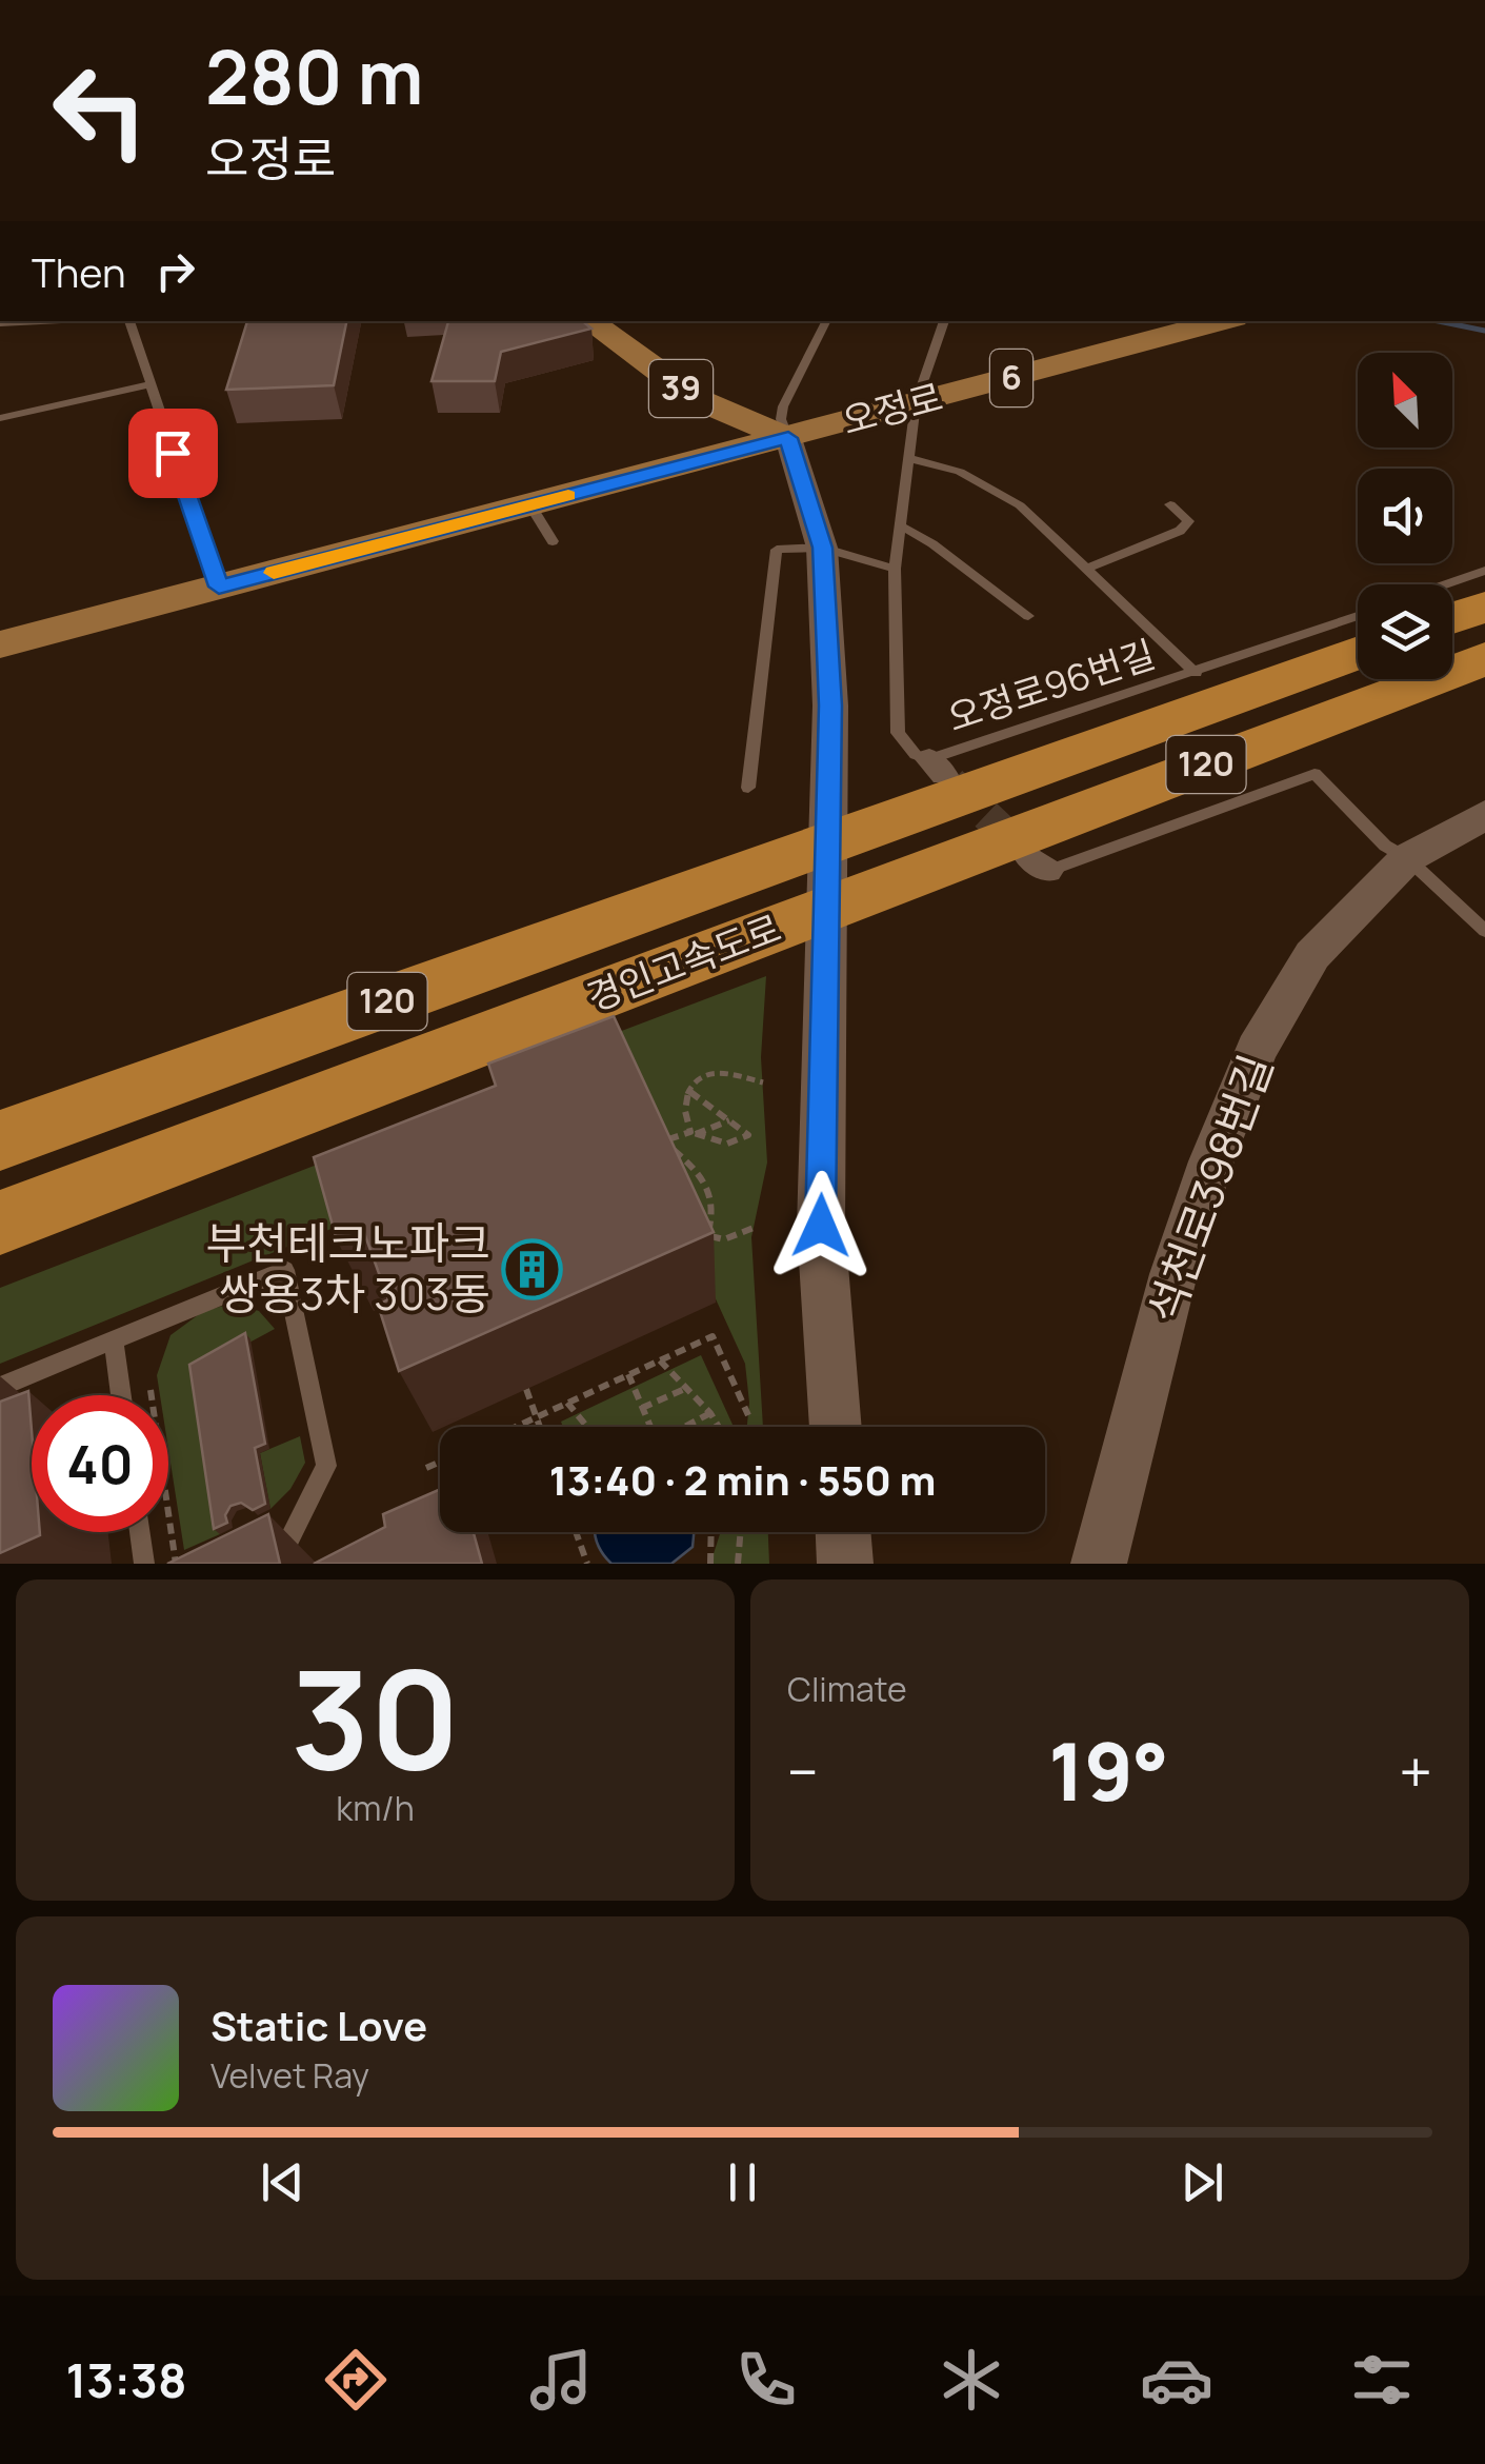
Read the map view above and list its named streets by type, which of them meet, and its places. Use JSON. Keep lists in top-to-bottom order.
{
  "streets": {
    "highway": ["120", "경인고속도로"],
    "main road": ["6", "39", "오정로"],
    "street": ["석천로398번길"],
    "lane": ["오정로96번길"]
  },
  "crossings": [
    ["39", "오정로"],
    ["오정로", "오정로96번길"],
    ["오정로96번길", "경인고속도로"]
  ],
  "places": {
    "building": ["부천테크노파크 쌍용3차 303동"]
  },
  "north": "top left",
  "page": {
    "turn": ["280 m", "오정로"],
    "then": "Then",
    "limit": "40",
    "trip": "13:40 · 2 min · 550 m",
    "tile": [
      ["30", "km/h"],
      "Climate"
    ],
    "heat": ["−", "19°", "+"],
    "song": ["Static Love", "Velvet Ray"],
    "tabs": "13:38"
  }
}
